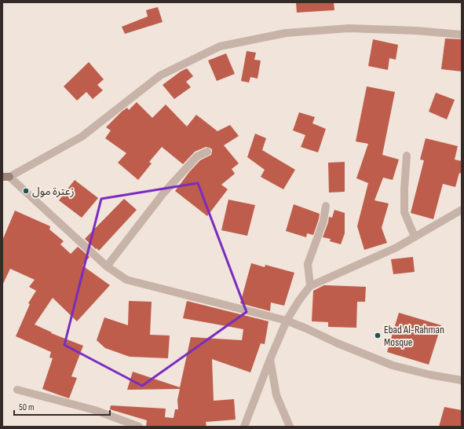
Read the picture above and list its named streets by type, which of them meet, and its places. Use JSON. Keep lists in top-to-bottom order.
{
  "places": ["زعترة مول", "Ebad Al-Rahman Mosque"],
  "scale_bar": "50 m"
}
